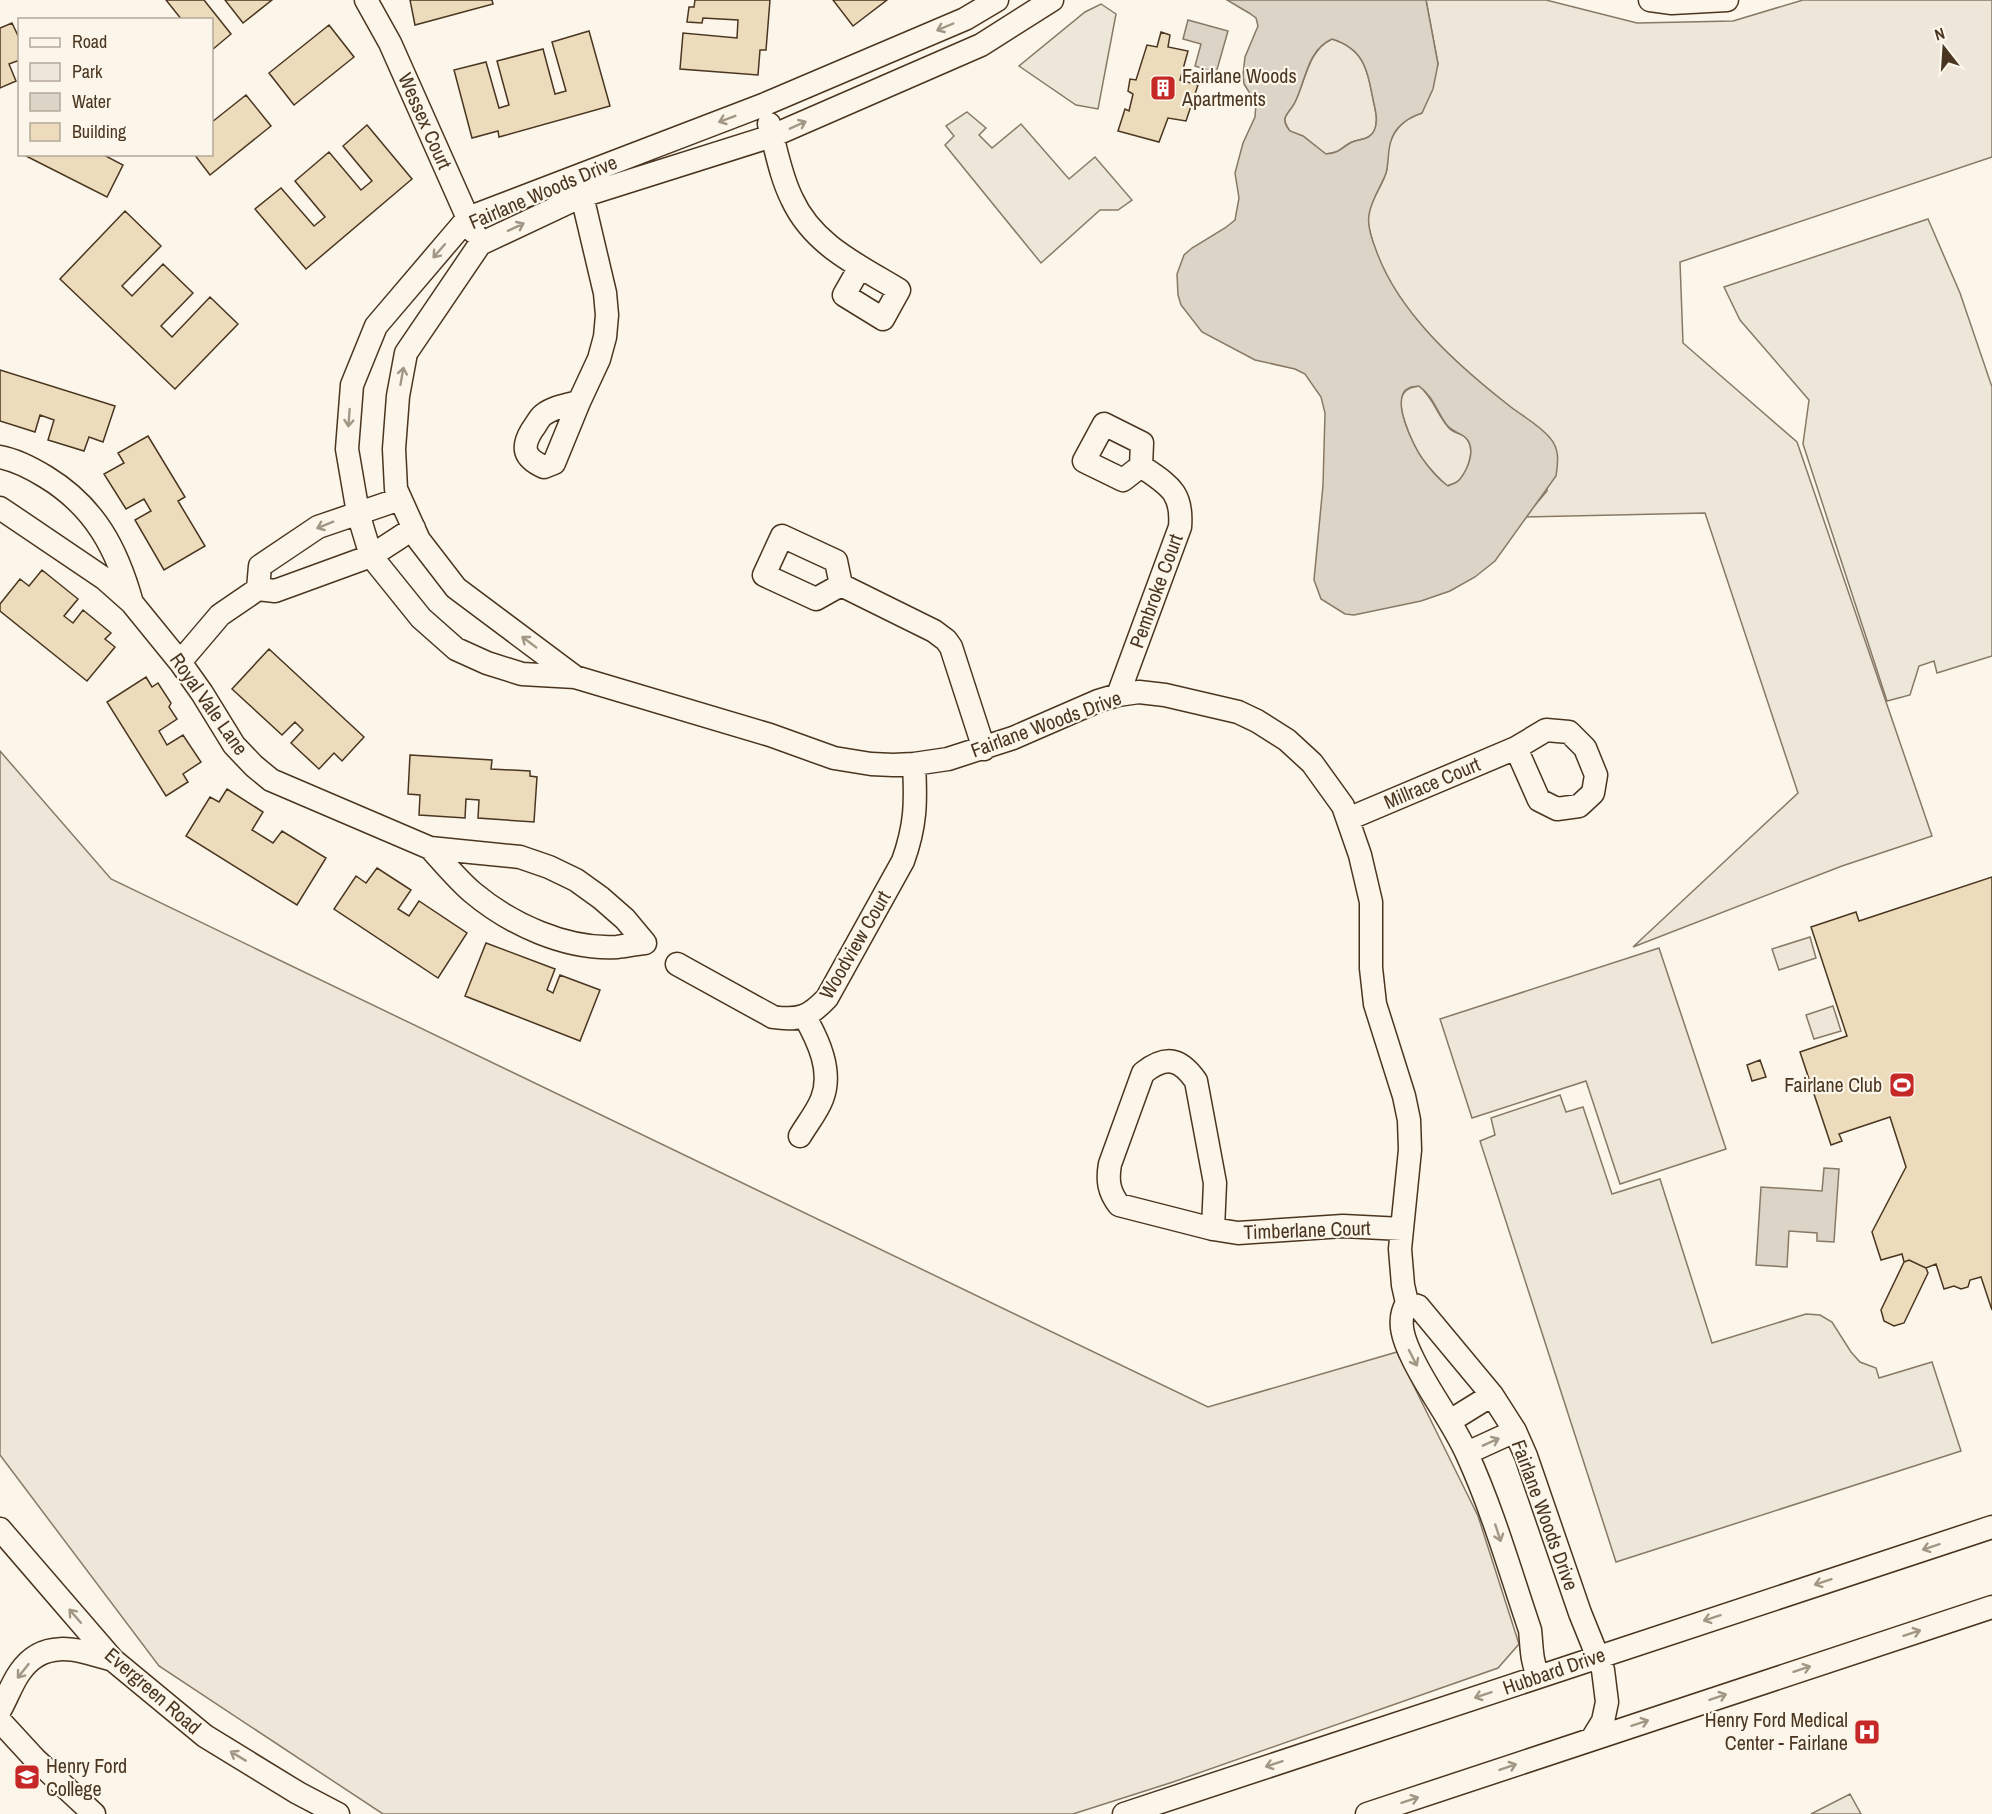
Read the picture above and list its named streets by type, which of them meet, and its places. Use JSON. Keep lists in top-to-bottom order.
{
  "streets": {
    "street": [
      "Wessex Court",
      "Fairlane Woods Drive",
      "Pembroke Court",
      "Royal Vale Lane",
      "Millrace Court",
      "Woodview Court",
      "Timberlane Court",
      "Hubbard Drive",
      "Evergreen Road"
    ]
  },
  "crossings": [
    ["Wessex Court", "Fairlane Woods Drive"],
    ["Fairlane Woods Drive", "Pembroke Court"],
    ["Fairlane Woods Drive", "Millrace Court"],
    ["Fairlane Woods Drive", "Woodview Court"],
    ["Fairlane Woods Drive", "Timberlane Court"],
    ["Fairlane Woods Drive", "Hubbard Drive"]
  ],
  "one_way": ["Evergreen Road"],
  "places": {
    "building": ["Fairlane Woods Apartments"],
    "sports": ["Fairlane Club"],
    "hospital": ["Henry Ford Medical Center - Fairlane"],
    "school or university": ["Henry Ford College"]
  },
  "legend": [
    "Road",
    "Park",
    "Water",
    "Building"
  ],
  "north": "top"
}
